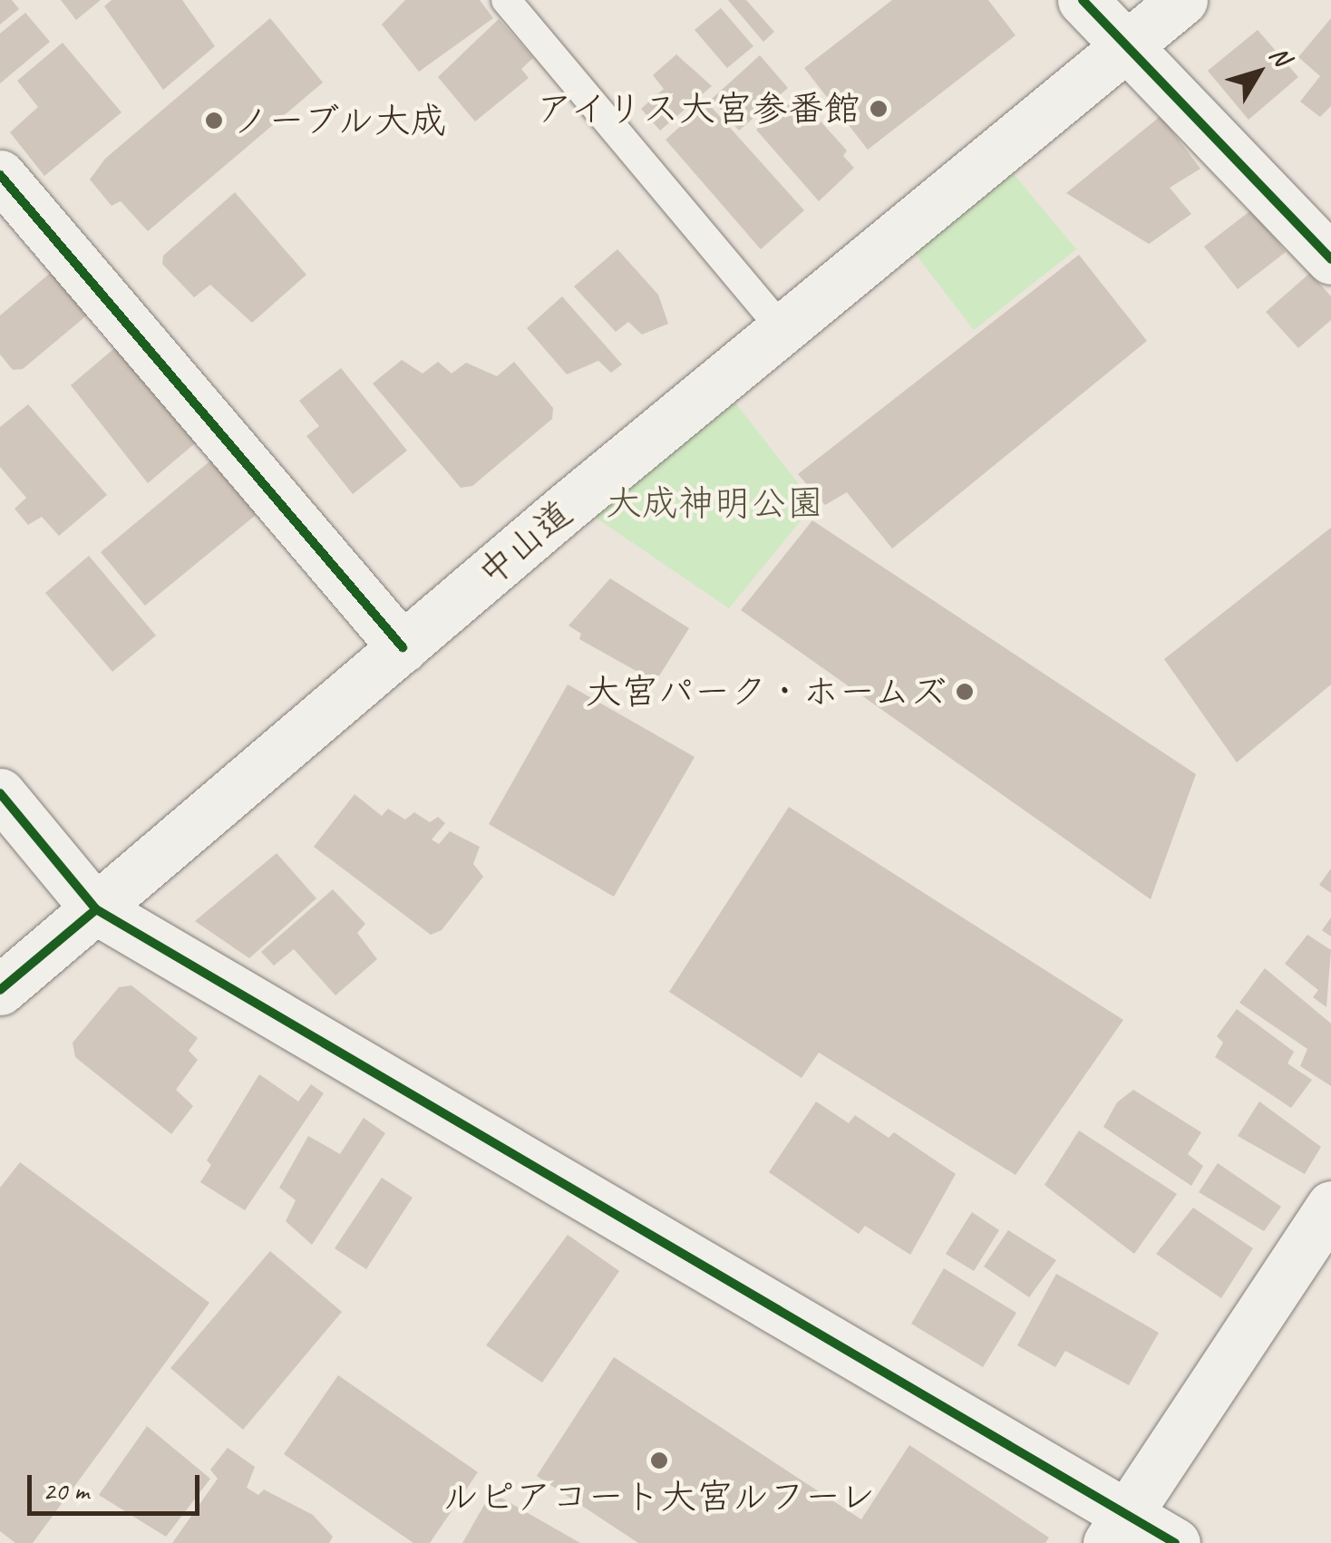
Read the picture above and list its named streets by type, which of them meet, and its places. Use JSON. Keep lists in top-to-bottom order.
{
  "streets": {
    "main road": ["中山道"]
  },
  "parks": ["大成神明公園"],
  "places": [
    "アイリス大宮参番館",
    "ノーブル大成",
    "大宮パーク・ホームズ",
    "ルピアコート大宮ルフーレ"
  ],
  "scale_bar": "20 m",
  "north": "top right"
}
